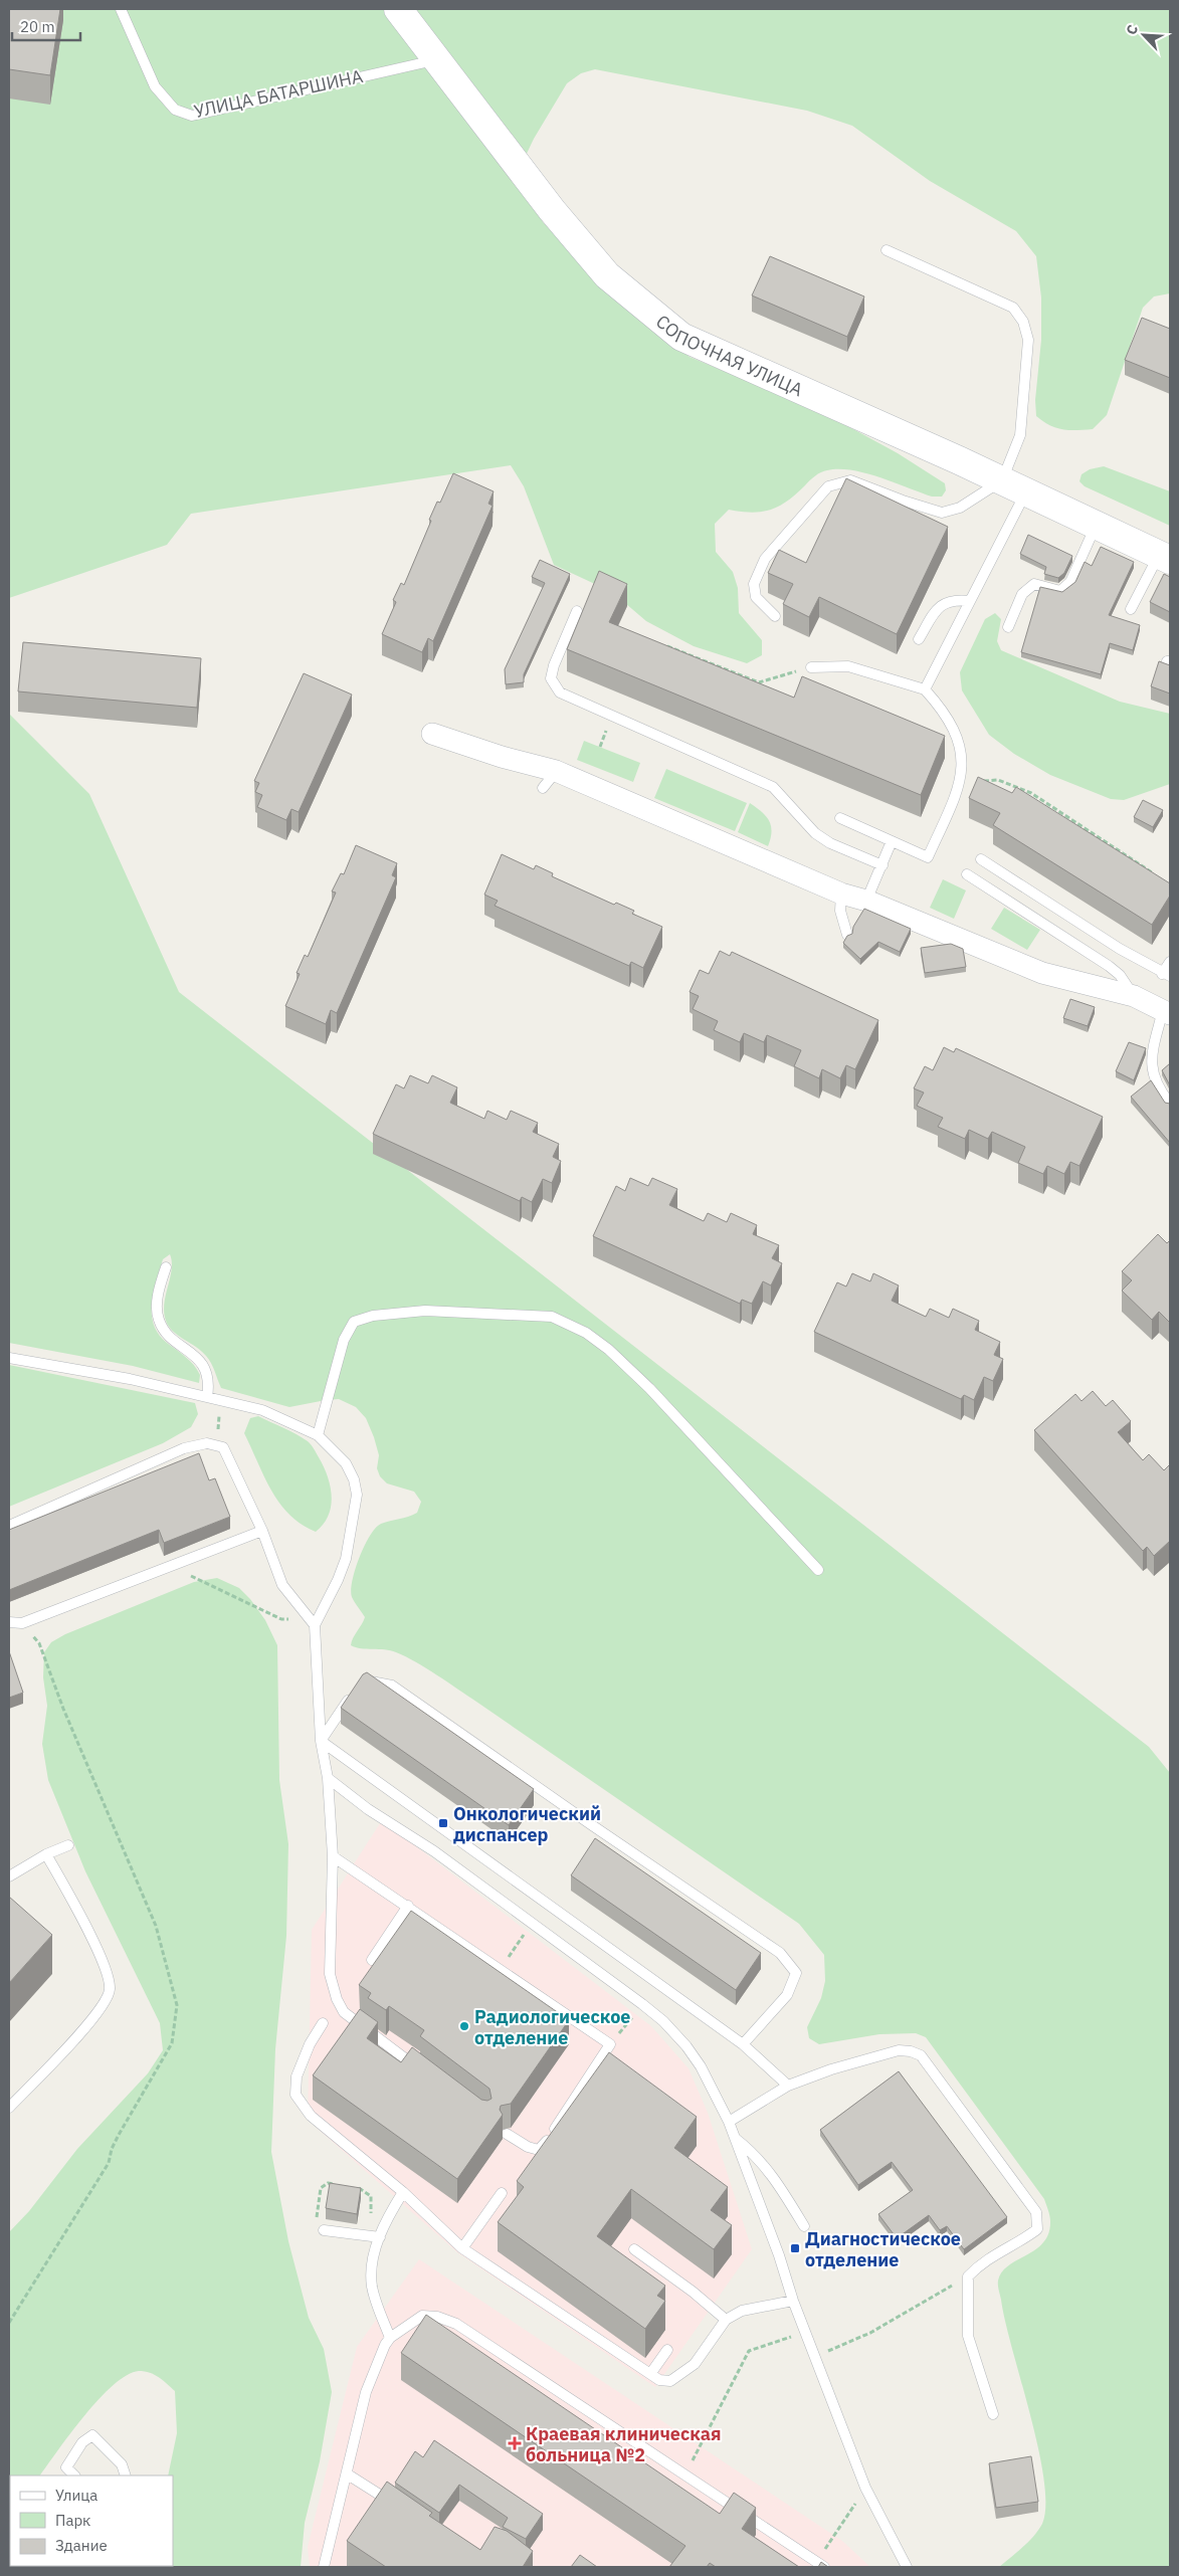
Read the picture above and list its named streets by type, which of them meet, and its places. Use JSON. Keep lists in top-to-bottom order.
{
  "streets": {
    "main road": ["СОПОЧНАЯ УЛИЦА"],
    "lane": ["УЛИЦА БАТАРШИНА"]
  },
  "crossings": [
    ["УЛИЦА БАТАРШИНА", "СОПОЧНАЯ УЛИЦА"]
  ],
  "places": {
    "transit": ["Онкологический диспансер", "Диагностическое отделение"],
    "other": ["Радиологическое отделение"],
    "health": ["Краевая клиническая больница №2"]
  },
  "legend": ["Улица", "Парк", "Здание"],
  "scale_bar": "20 m",
  "north": "top left"
}
